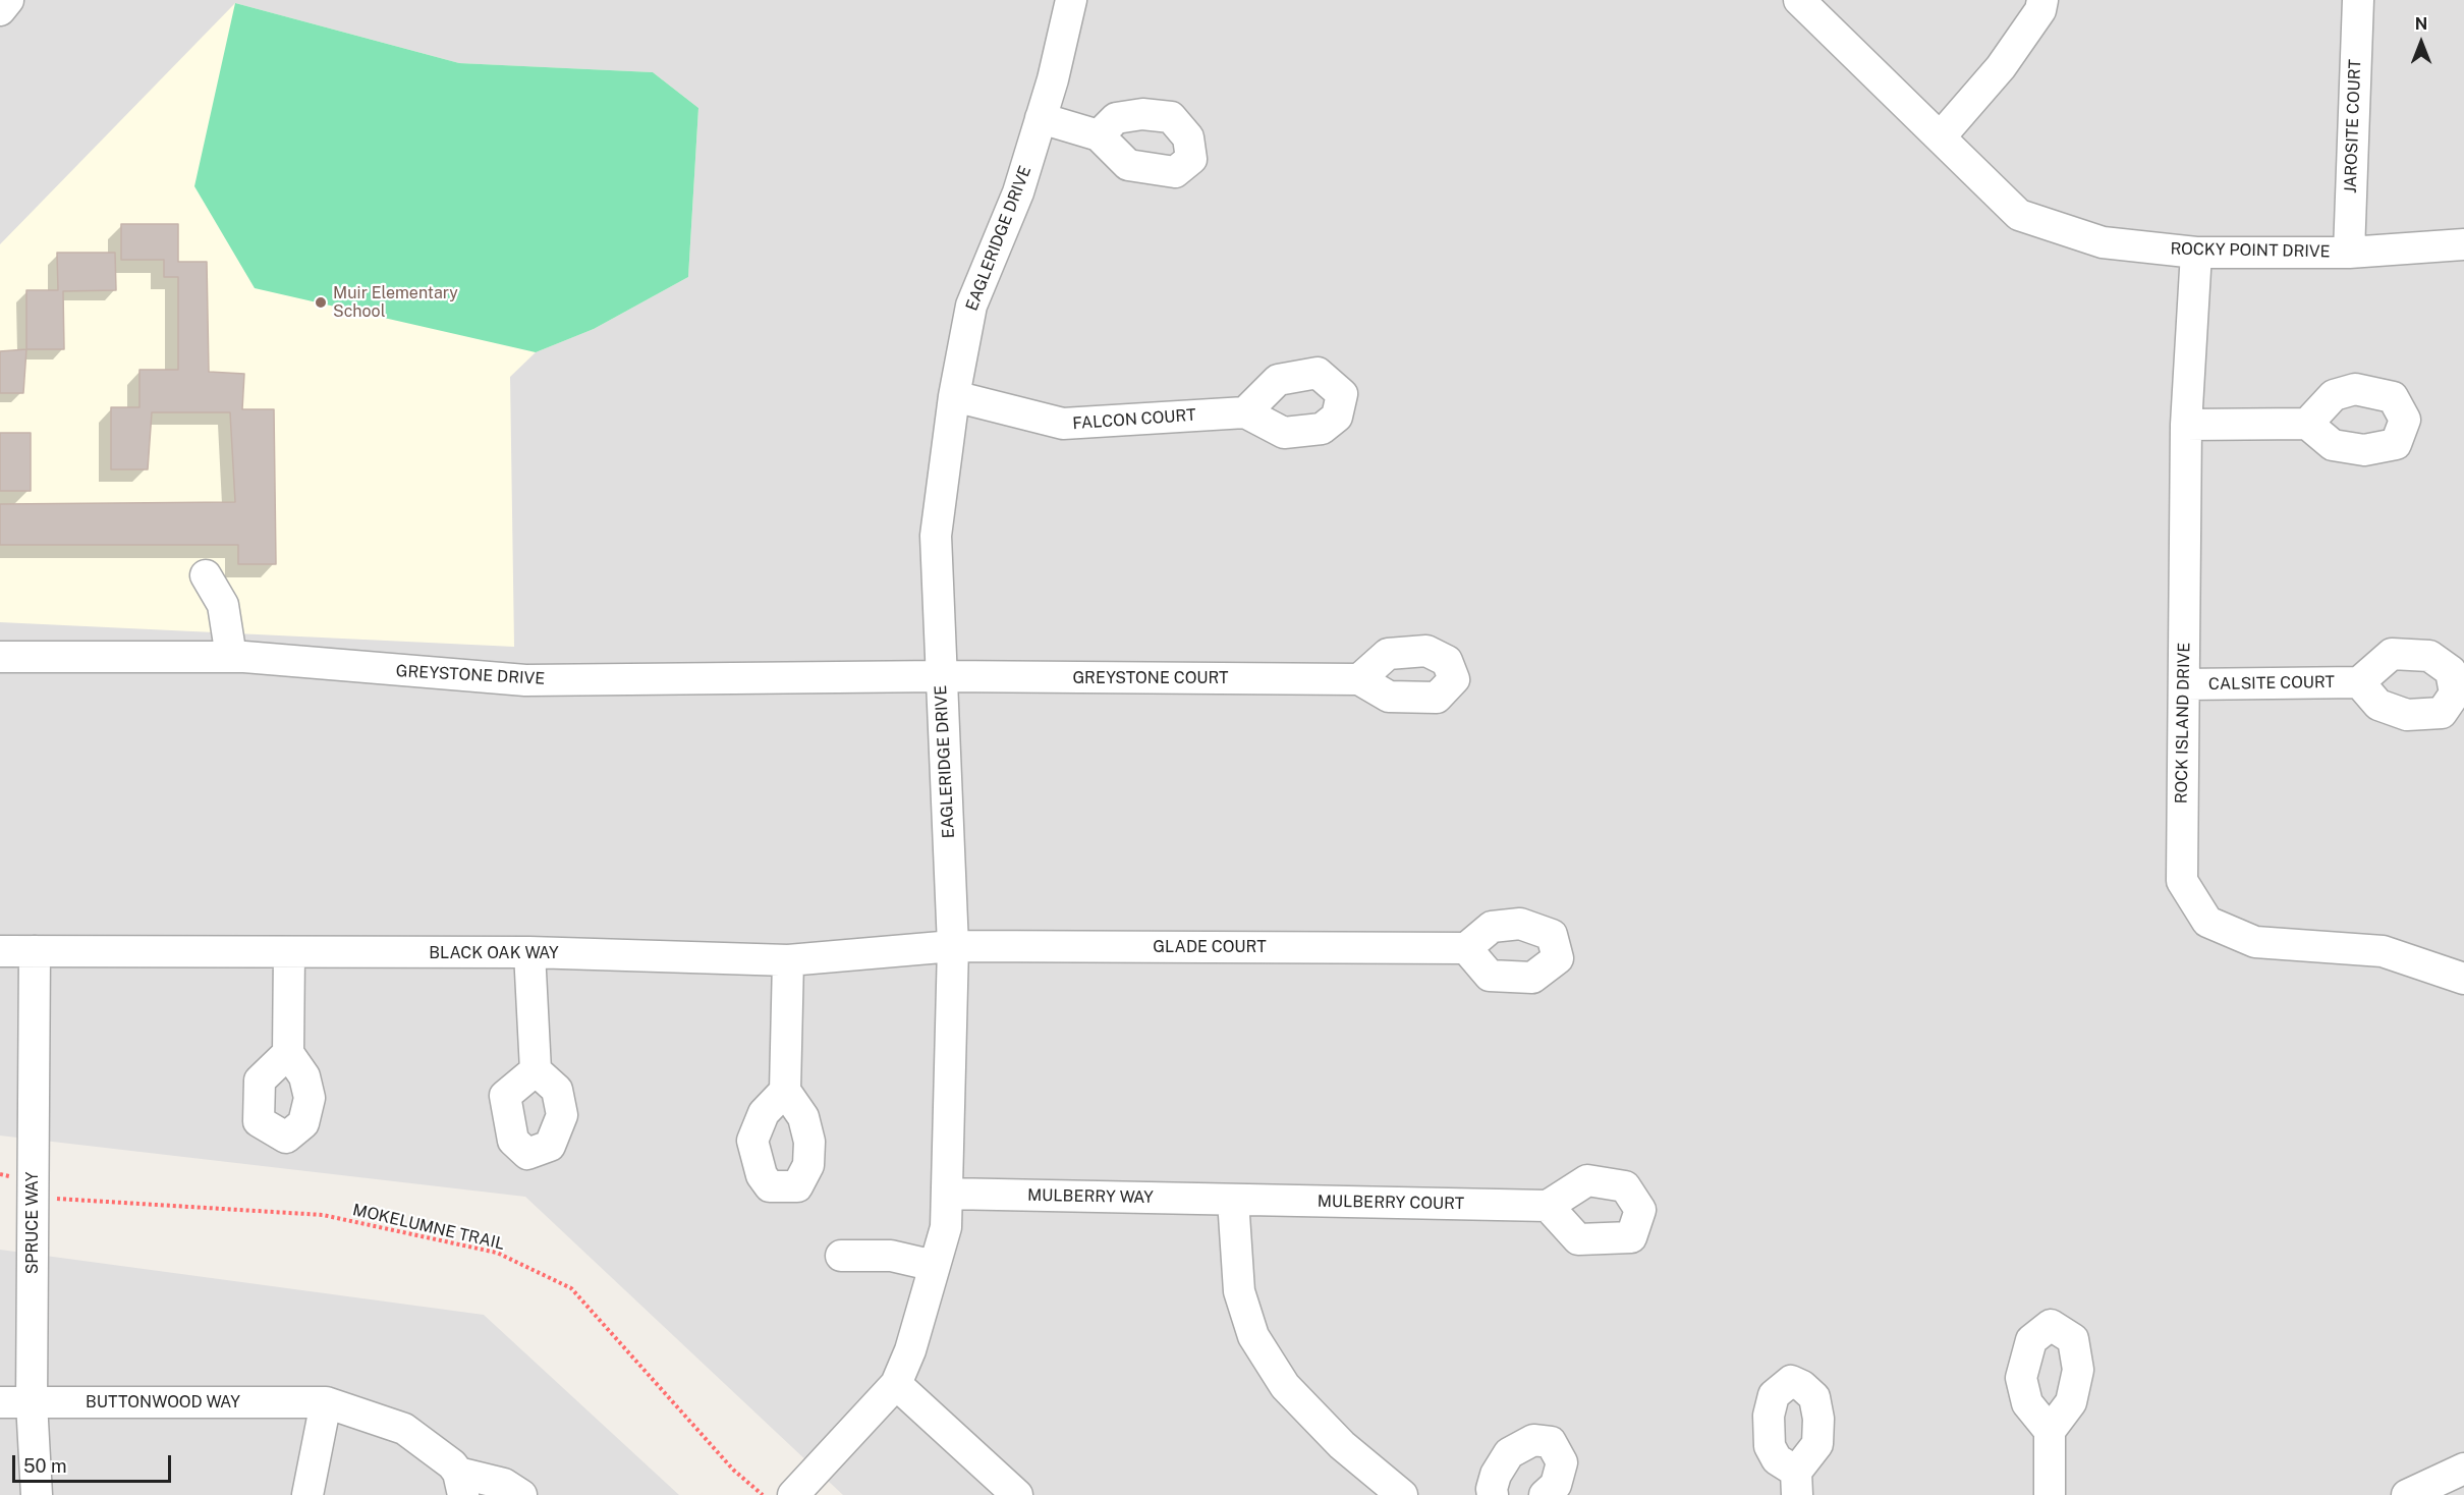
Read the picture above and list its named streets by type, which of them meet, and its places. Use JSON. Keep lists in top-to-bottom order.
{
  "streets": {
    "street": [
      "JAROSITE COURT",
      "EAGLERIDGE DRIVE",
      "ROCKY POINT DRIVE",
      "FALCON COURT",
      "GREYSTONE DRIVE",
      "GREYSTONE COURT",
      "CALSITE COURT",
      "ROCK ISLAND DRIVE",
      "GLADE COURT",
      "BLACK OAK WAY",
      "MULBERRY WAY",
      "MULBERRY COURT",
      "SPRUCE WAY",
      "BUTTONWOOD WAY"
    ],
    "path": ["MOKELUMNE TRAIL"]
  },
  "crossings": [
    ["JAROSITE COURT", "ROCKY POINT DRIVE"],
    ["EAGLERIDGE DRIVE", "FALCON COURT"],
    ["EAGLERIDGE DRIVE", "GREYSTONE DRIVE"],
    ["EAGLERIDGE DRIVE", "GREYSTONE COURT"],
    ["EAGLERIDGE DRIVE", "GLADE COURT"],
    ["EAGLERIDGE DRIVE", "BLACK OAK WAY"],
    ["EAGLERIDGE DRIVE", "MULBERRY WAY"],
    ["ROCKY POINT DRIVE", "ROCK ISLAND DRIVE"],
    ["GREYSTONE DRIVE", "GREYSTONE COURT"],
    ["CALSITE COURT", "ROCK ISLAND DRIVE"],
    ["GLADE COURT", "BLACK OAK WAY"],
    ["BLACK OAK WAY", "SPRUCE WAY"],
    ["MULBERRY WAY", "MULBERRY COURT"],
    ["SPRUCE WAY", "MOKELUMNE TRAIL"],
    ["SPRUCE WAY", "BUTTONWOOD WAY"]
  ],
  "places": ["Muir Elementary School"],
  "scale_bar": "50 m",
  "north": "top"
}
